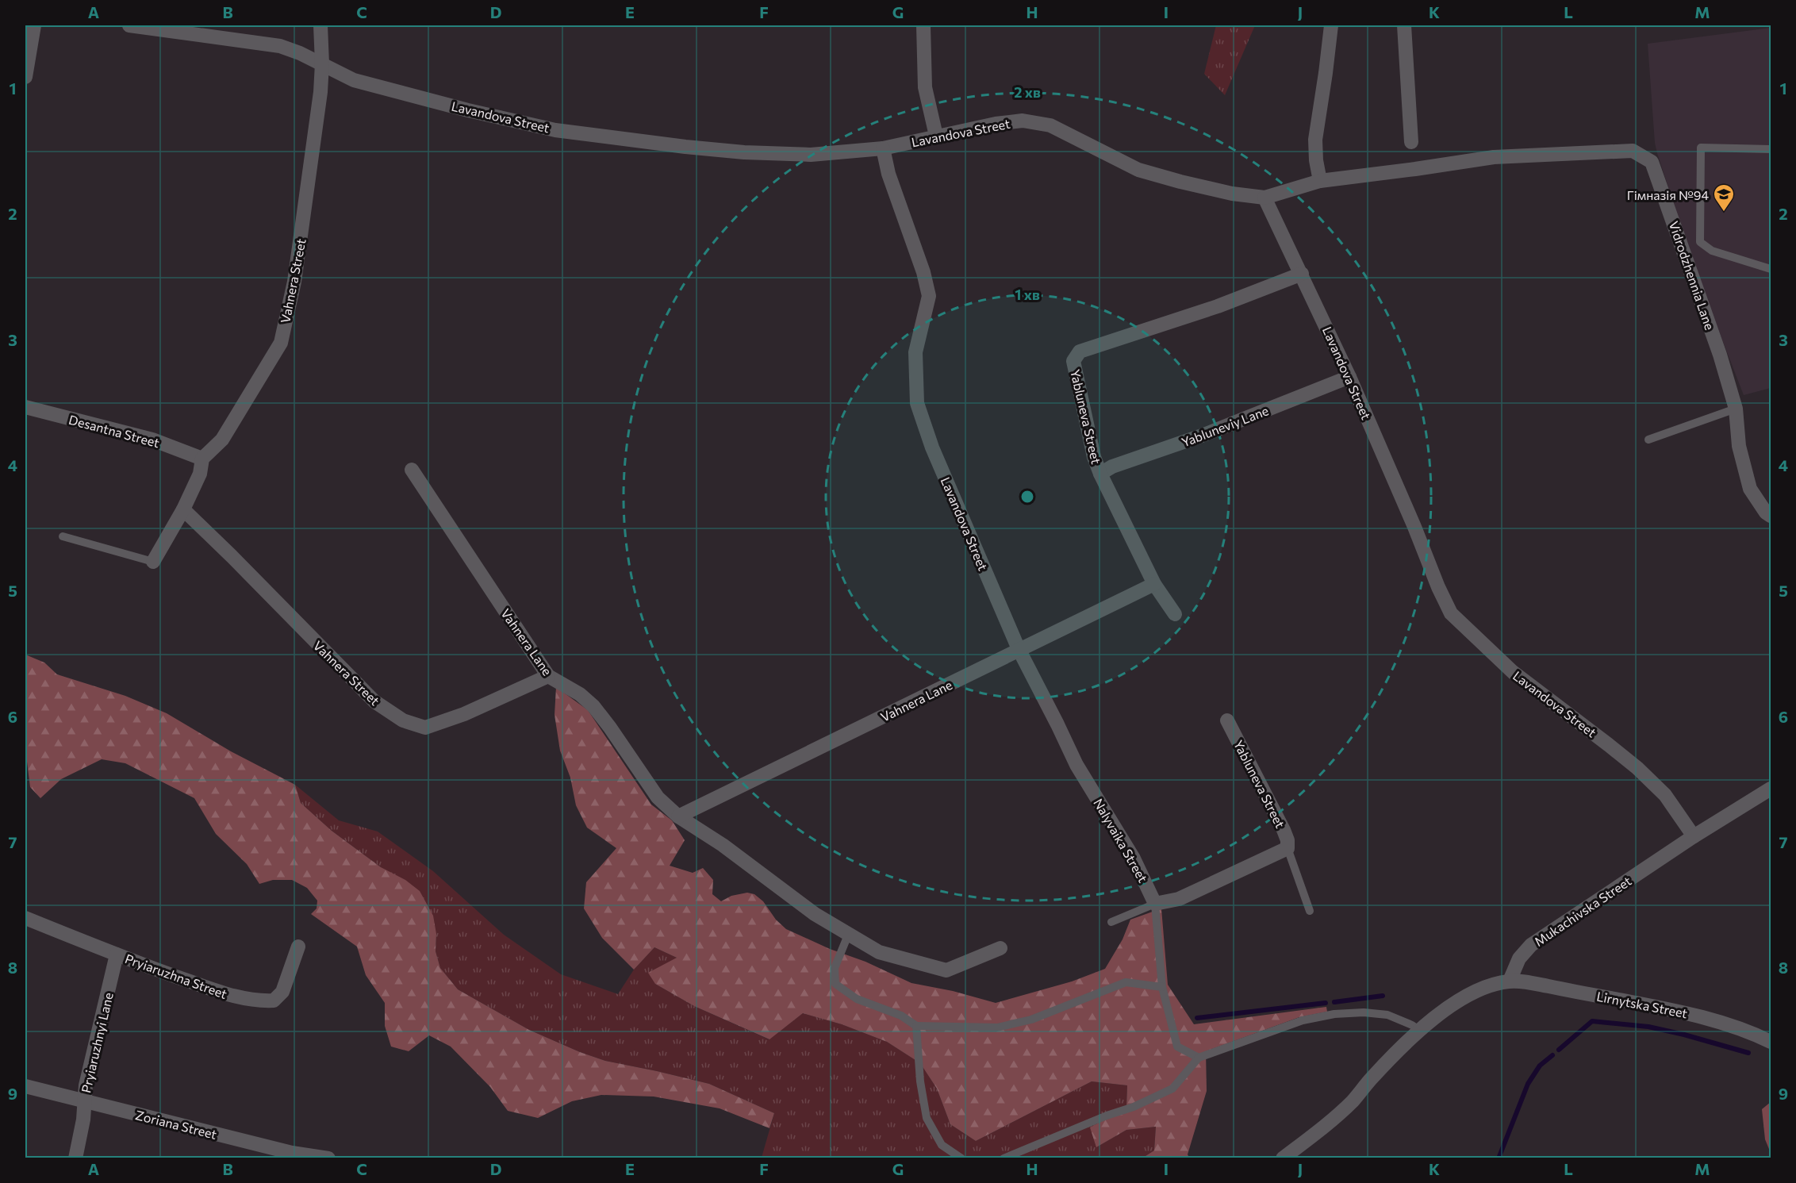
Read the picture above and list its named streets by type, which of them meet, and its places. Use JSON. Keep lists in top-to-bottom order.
{
  "streets": {
    "street": [
      "Lavandova Street",
      "Vidrodzhennia Lane",
      "Vahnera Street",
      "Yabluneva Street",
      "Yabluneviy Lane",
      "Desantna Street",
      "Vahnera Lane",
      "Nalyvaika Street",
      "Mukachivska Street",
      "Pryiaruzhna Street",
      "Lirnytska Street",
      "Pryiaruzhnyi Lane",
      "Zoriana Street"
    ]
  },
  "crossings": [
    ["Lavandova Street", "Vidrodzhennia Lane"],
    ["Lavandova Street", "Vahnera Street"],
    ["Lavandova Street", "Yabluneva Street"],
    ["Lavandova Street", "Yabluneviy Lane"],
    ["Lavandova Street", "Vahnera Lane"],
    ["Lavandova Street", "Nalyvaika Street"],
    ["Lavandova Street", "Mukachivska Street"],
    ["Vahnera Street", "Desantna Street"],
    ["Vahnera Street", "Vahnera Lane"],
    ["Yabluneva Street", "Yabluneviy Lane"],
    ["Yabluneva Street", "Vahnera Lane"],
    ["Vahnera Lane", "Nalyvaika Street"],
    ["Mukachivska Street", "Lirnytska Street"],
    ["Pryiaruzhna Street", "Pryiaruzhnyi Lane"],
    ["Pryiaruzhnyi Lane", "Zoriana Street"]
  ],
  "places": {
    "school or university": ["Гімназія №94"]
  },
  "grid": {
    "columns": [
      "A",
      "B",
      "C",
      "D",
      "E",
      "F",
      "G",
      "H",
      "I",
      "J",
      "K",
      "L",
      "M"
    ],
    "rows": [
      "1",
      "2",
      "3",
      "4",
      "5",
      "6",
      "7",
      "8",
      "9"
    ]
  },
  "rings": ["2 хв", "1 хв"]
}
